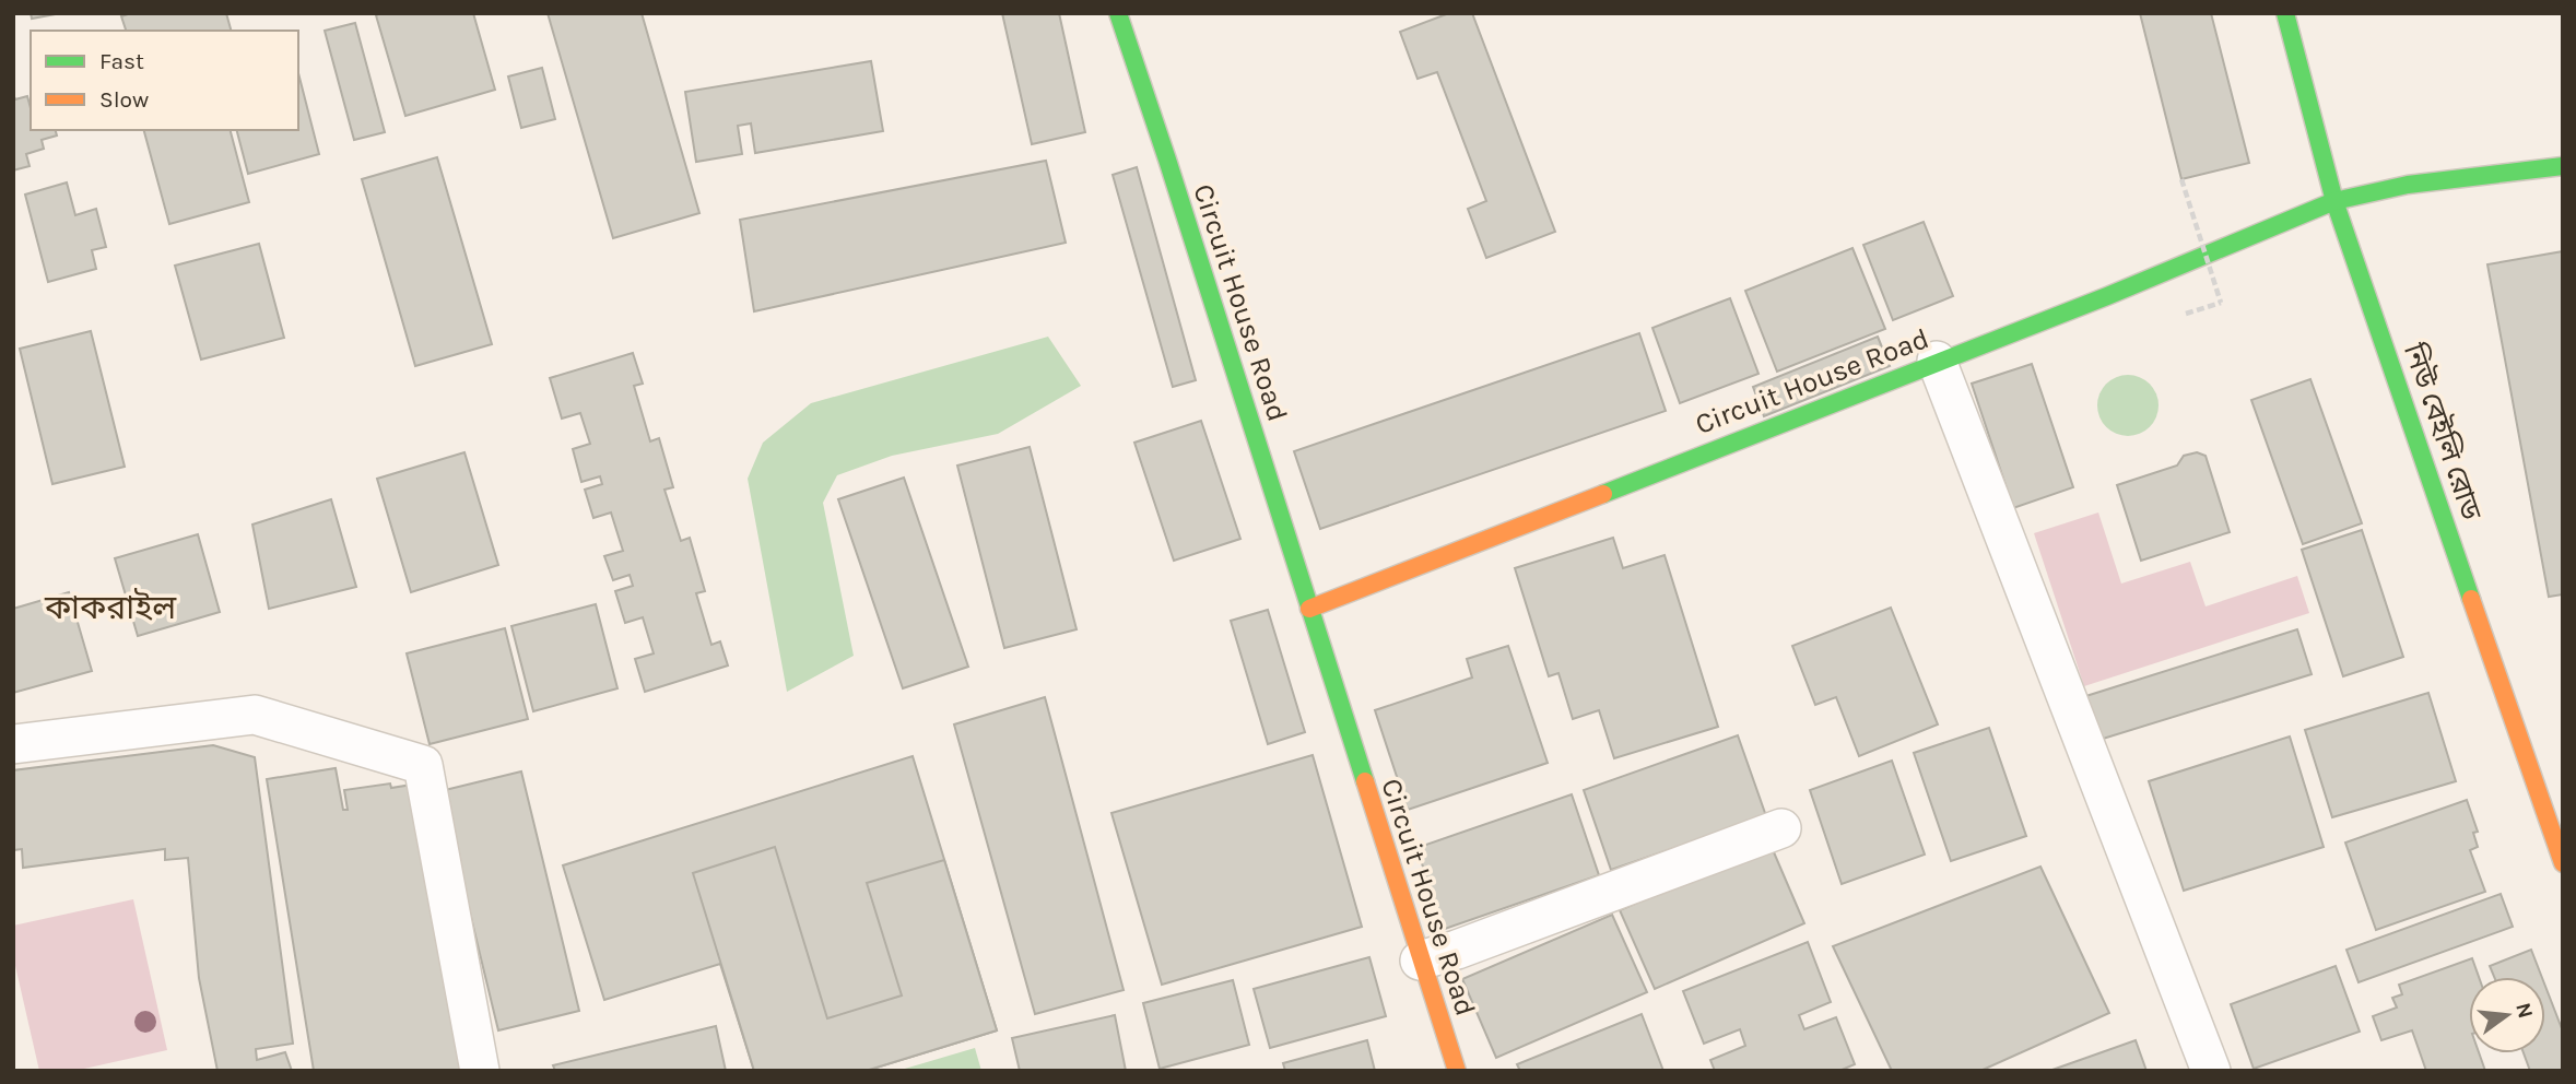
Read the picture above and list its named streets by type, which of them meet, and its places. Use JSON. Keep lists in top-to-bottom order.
{
  "streets": {
    "street": ["Circuit House Road", "নিউ বেইলি রোড"]
  },
  "crossings": [
    ["Circuit House Road", "নিউ বেইলি রোড"]
  ],
  "districts": ["কাকরাইল"],
  "legend": ["Fast", "Slow"],
  "north": "right"
}
